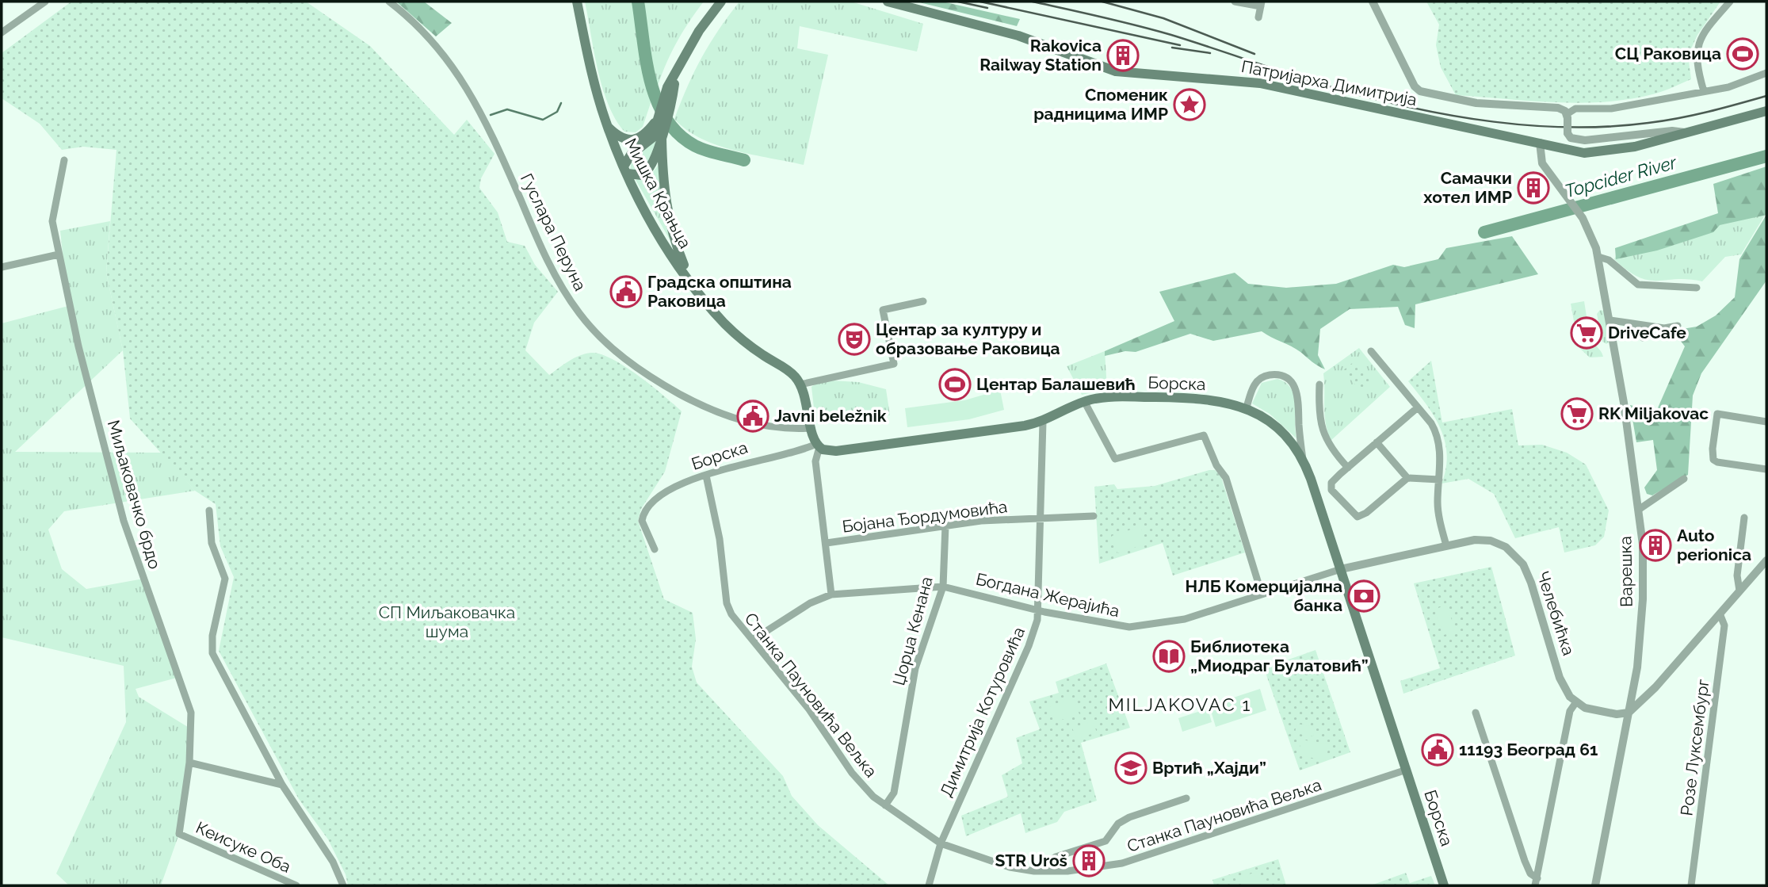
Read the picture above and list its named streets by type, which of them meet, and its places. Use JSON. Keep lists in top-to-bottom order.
{
  "streets": {
    "main road": ["Патријарха Димитрија", "Мишка Крањца", "Борска"],
    "street": [
      "Гуслара Перуна",
      "Миљаковачко брдо",
      "Бојана Ђордумовића",
      "Варешка",
      "Богдана Жерајића",
      "Челебићка",
      "Џорџа Кенана",
      "Станка Пауновића Вељка",
      "Димитрија Котуровића",
      "Розе Луксембург",
      "Кеисуке Оба"
    ]
  },
  "crossings": [
    ["Патријарха Димитрија", "Варешка"],
    ["Борска", "Богдана Жерајића"],
    ["Борска", "Челебићка"],
    ["Борска", "Станка Пауновића Вељка"],
    ["Борска", "Димитрија Котуровића"],
    ["Миљаковачко брдо", "Кеисуке Оба"],
    ["Бојана Ђордумовића", "Џорџа Кенана"],
    ["Бојана Ђордумовића", "Димитрија Котуровића"],
    ["Богдана Жерајића", "Челебићка"],
    ["Богдана Жерајића", "Џорџа Кенана"],
    ["Богдана Жерајића", "Станка Пауновића Вељка"],
    ["Богдана Жерајића", "Димитрија Котуровића"],
    ["Џорџа Кенана", "Станка Пауновића Вељка"],
    ["Станка Пауновића Вељка", "Димитрија Котуровића"]
  ],
  "districts": ["MILJAKOVAC 1"],
  "water": ["Topcider River"],
  "parks": ["СП Миљаковачка шума"],
  "places": {
    "sports": ["СЦ Раковица", "Центар Балашевић"],
    "building": [
      "Rakovica Railway Station",
      "Самачки хотел ИМР",
      "Auto perionica",
      "STR Uroš"
    ],
    "place": ["Споменик радницима ИМР"],
    "public building": ["Градска општина Раковица", "Javni beležnik", "11193 Београд 61"],
    "supermarket": ["DriveCafe", "RK Miljakovac"],
    "theatre": ["Центар за културу и образовање Раковица"],
    "bank": ["НЛБ Комерцијална банка"],
    "library": ["Библиотека „Миодраг Булатовић”"],
    "school or university": ["Вртић „Хајди”"]
  }
}
